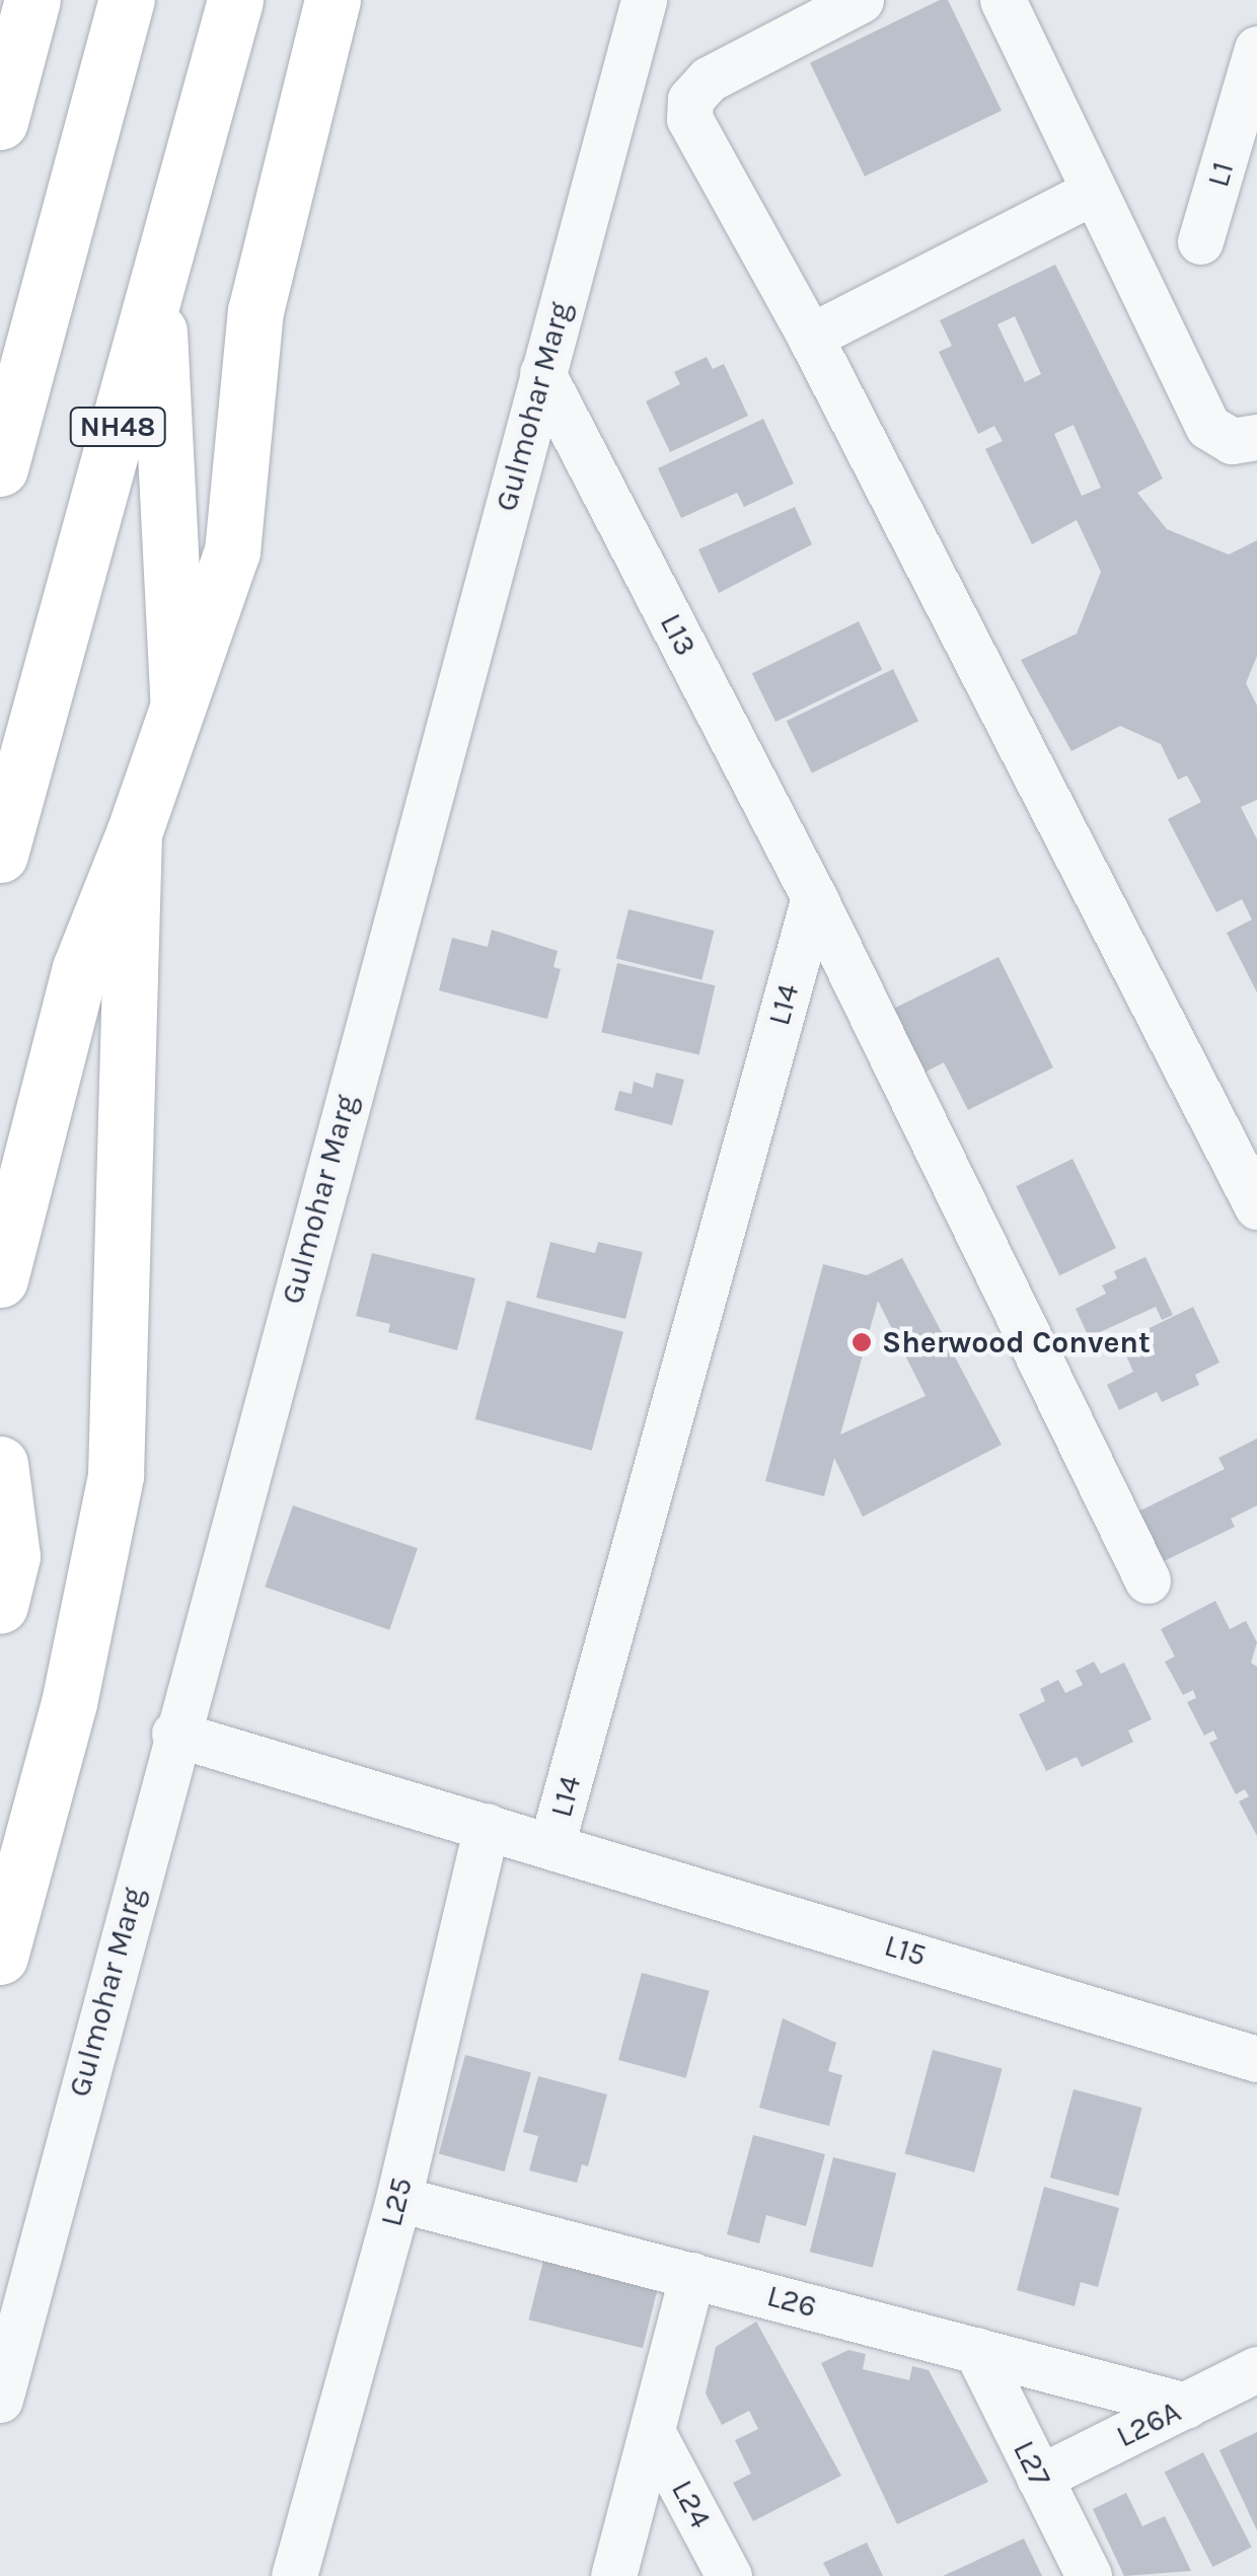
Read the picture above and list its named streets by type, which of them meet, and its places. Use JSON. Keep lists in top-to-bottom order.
{
  "streets": {
    "main road": ["NH48"],
    "street": [
      "L1",
      "Gulmohar Marg",
      "L13",
      "L14",
      "L15",
      "L25",
      "L26",
      "L26A",
      "L27",
      "L24"
    ]
  },
  "crossings": [
    ["Gulmohar Marg", "L13"],
    ["Gulmohar Marg", "L15"],
    ["L13", "L14"],
    ["L14", "L15"],
    ["L15", "L25"],
    ["L25", "L26"],
    ["L26", "L26A"],
    ["L26", "L27"],
    ["L26A", "L27"]
  ],
  "places": ["Sherwood Convent"]
}
